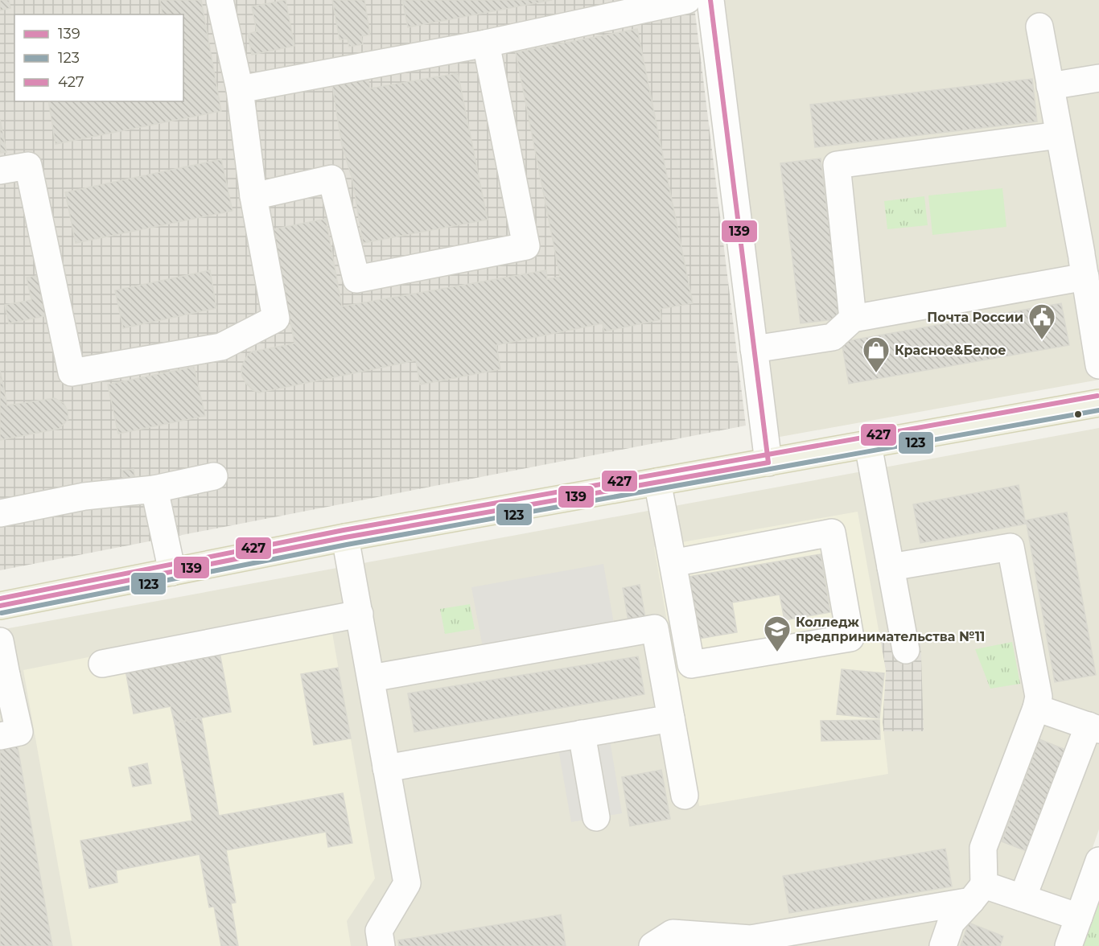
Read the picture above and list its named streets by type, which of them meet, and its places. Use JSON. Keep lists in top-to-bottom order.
{
  "places": {
    "public building": ["Почта России"],
    "shop": ["Красное&Белое"],
    "school or university": ["Колледж предпринимательства №11"]
  },
  "lines": ["transit line 139", "transit line 427", "transit line 123"],
  "legend": ["139", "123", "427"]
}
